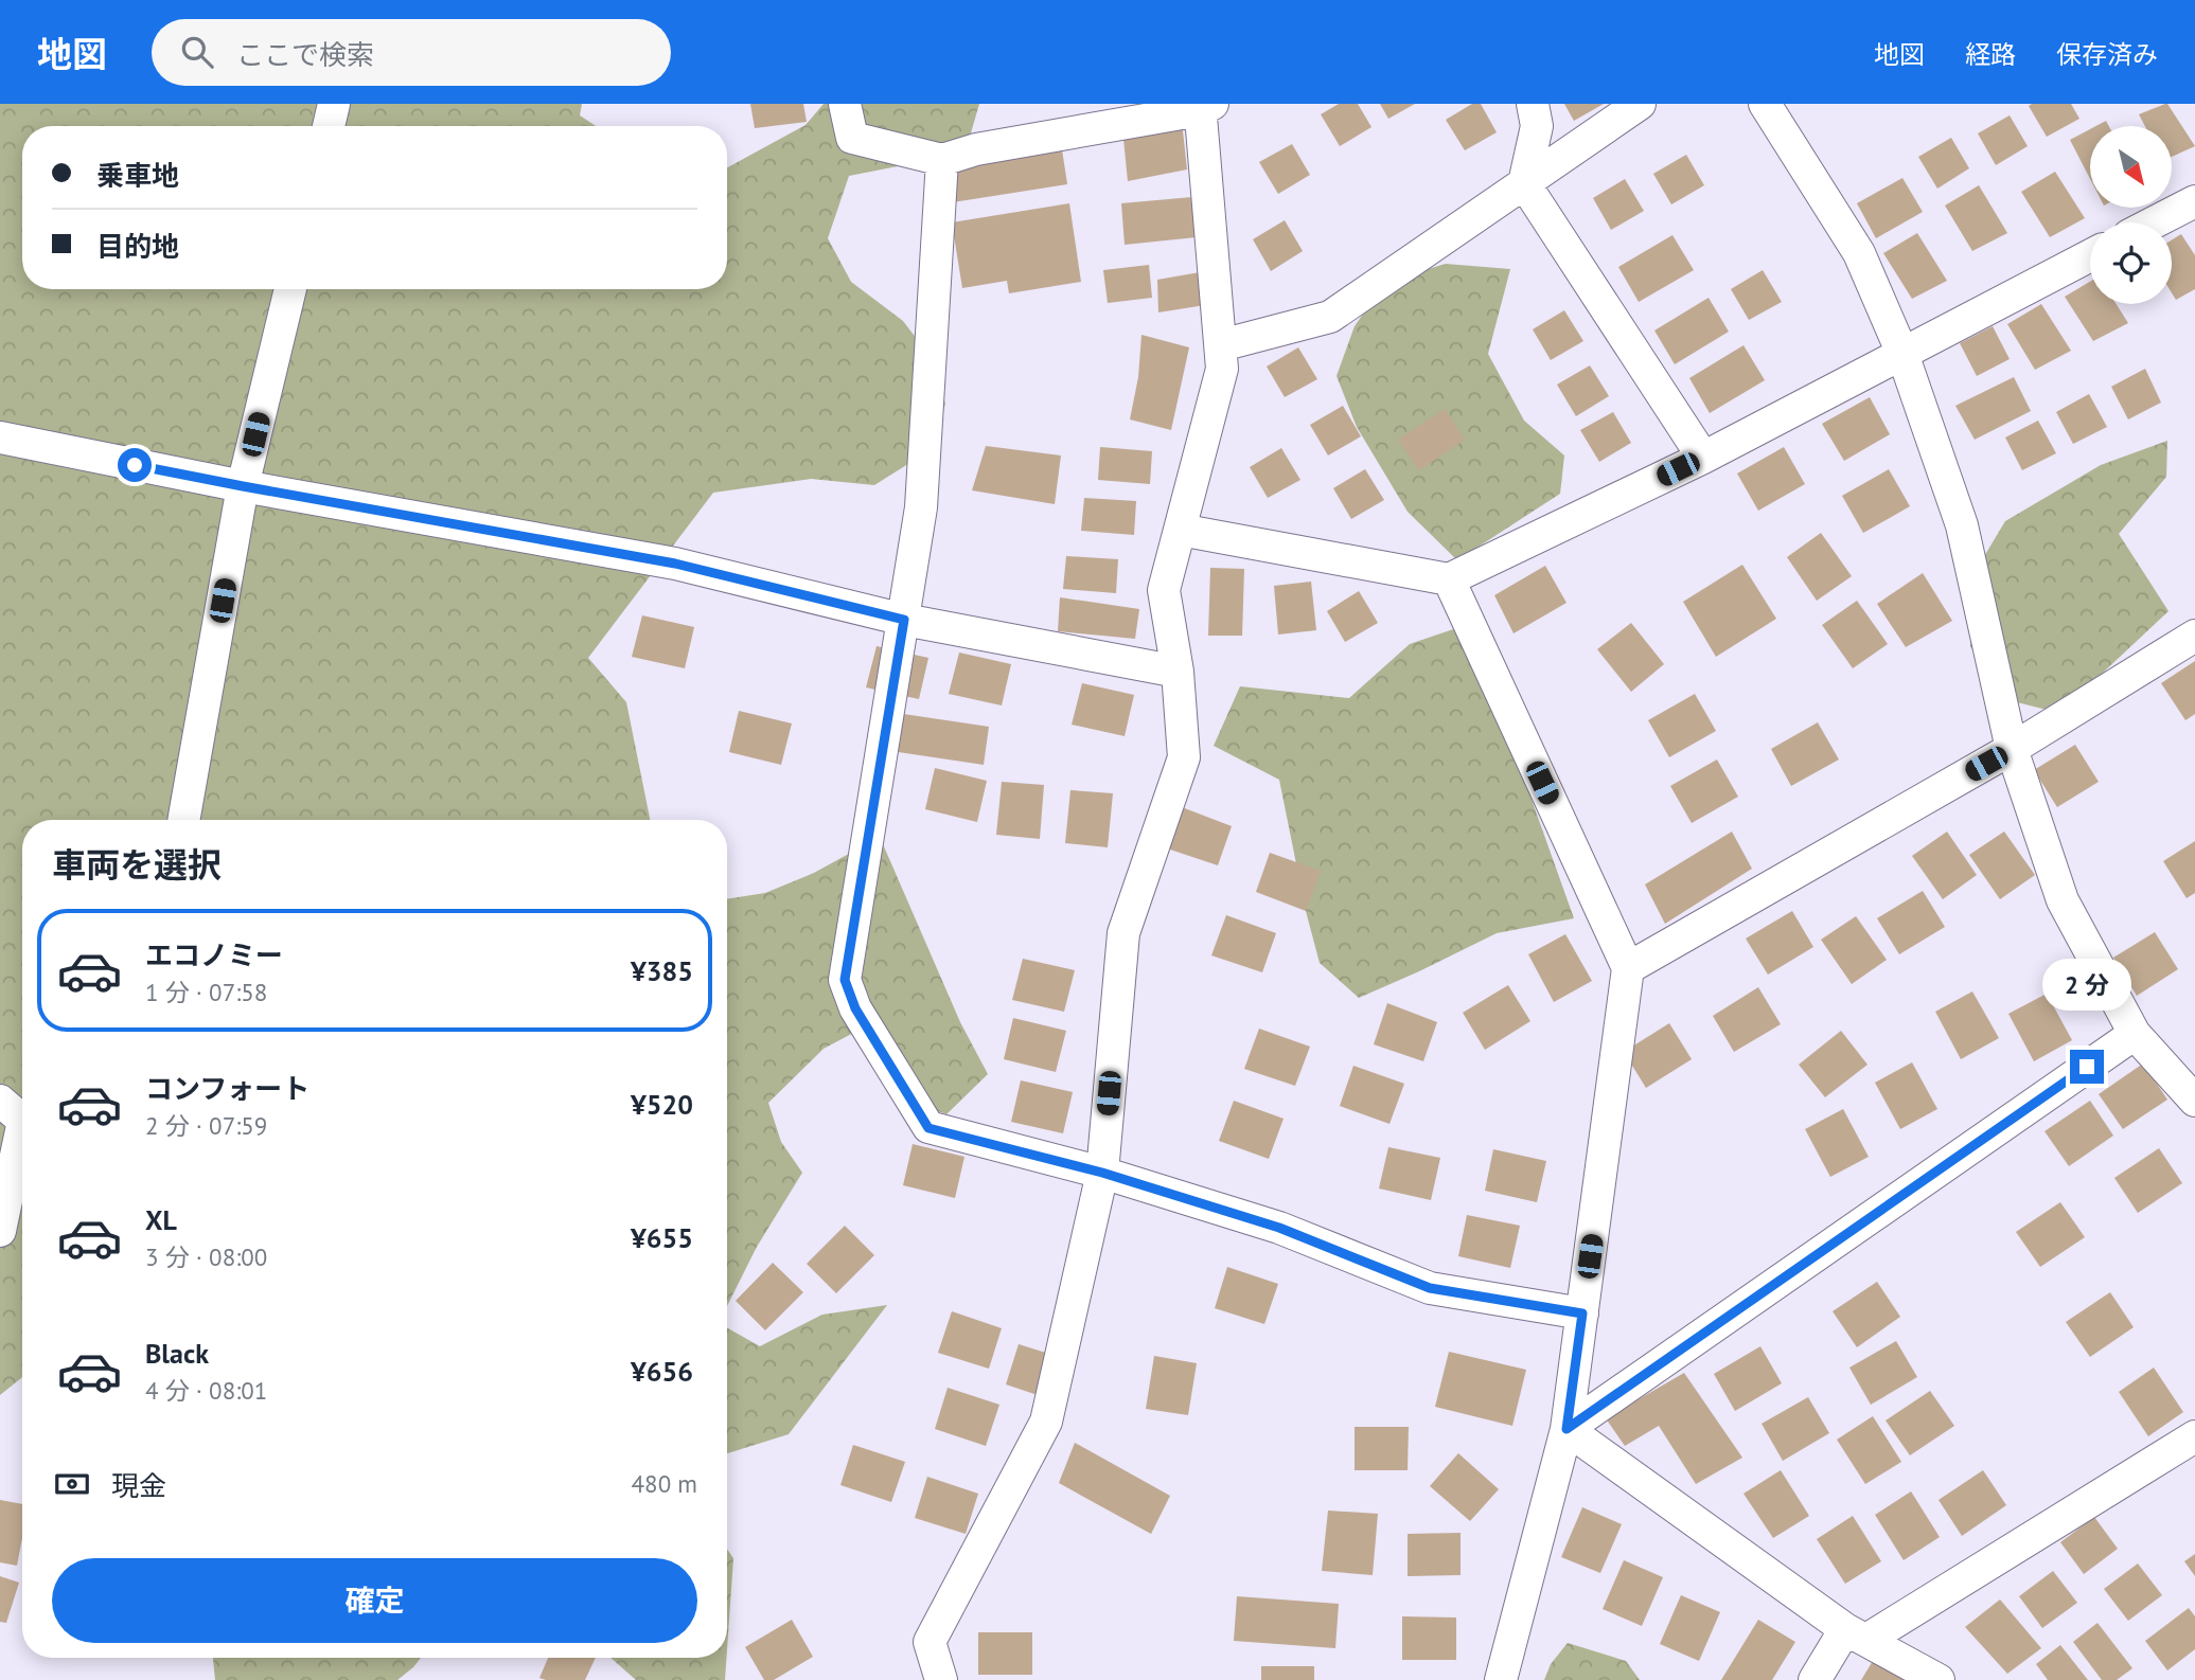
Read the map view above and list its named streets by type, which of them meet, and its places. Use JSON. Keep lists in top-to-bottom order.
{
  "north": "bottom right",
  "page": {
    "header": "地図",
    "search": "ここで検索",
    "nav": ["地図", "経路", "保存済み"],
    "banner": ["乗車地", "目的地"],
    "heading": "車両を選択",
    "list": [
      {
        "name": "エコノミー",
        "note": "1 分 · 07:58",
        "value": "¥385"
      },
      {
        "name": "コンフォート",
        "note": "2 分 · 07:59",
        "value": "¥520"
      },
      {
        "name": "XL",
        "note": "3 分 · 08:00",
        "value": "¥655"
      },
      {
        "name": "Black",
        "note": "4 分 · 08:01",
        "value": "¥656"
      }
    ],
    "bubble": "2 分",
    "pay": ["現金", "480 m"],
    "buttons": "確定"
  }
}
